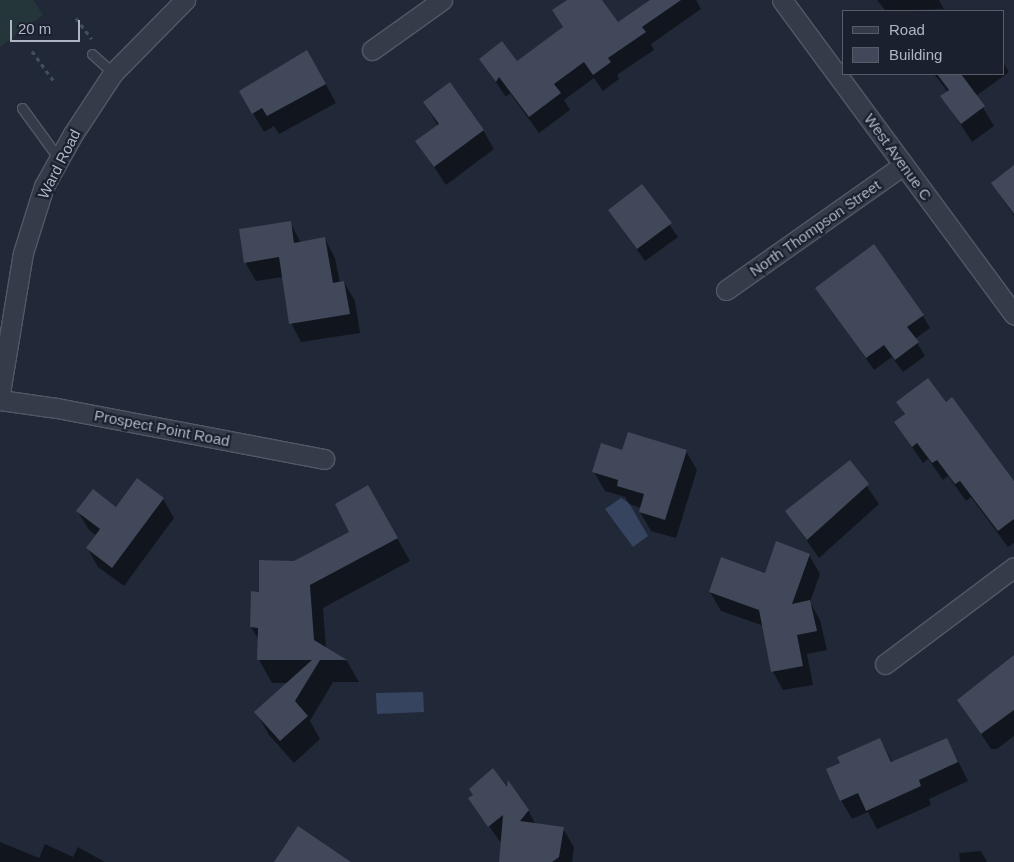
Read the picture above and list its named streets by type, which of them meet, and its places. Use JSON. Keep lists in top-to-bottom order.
{
  "streets": {
    "street": [
      "West Avenue C",
      "Ward Road",
      "North Thompson Street",
      "Prospect Point Road"
    ]
  },
  "crossings": [
    ["West Avenue C", "North Thompson Street"]
  ],
  "legend": ["Road", "Building"],
  "scale_bar": "20 m"
}
